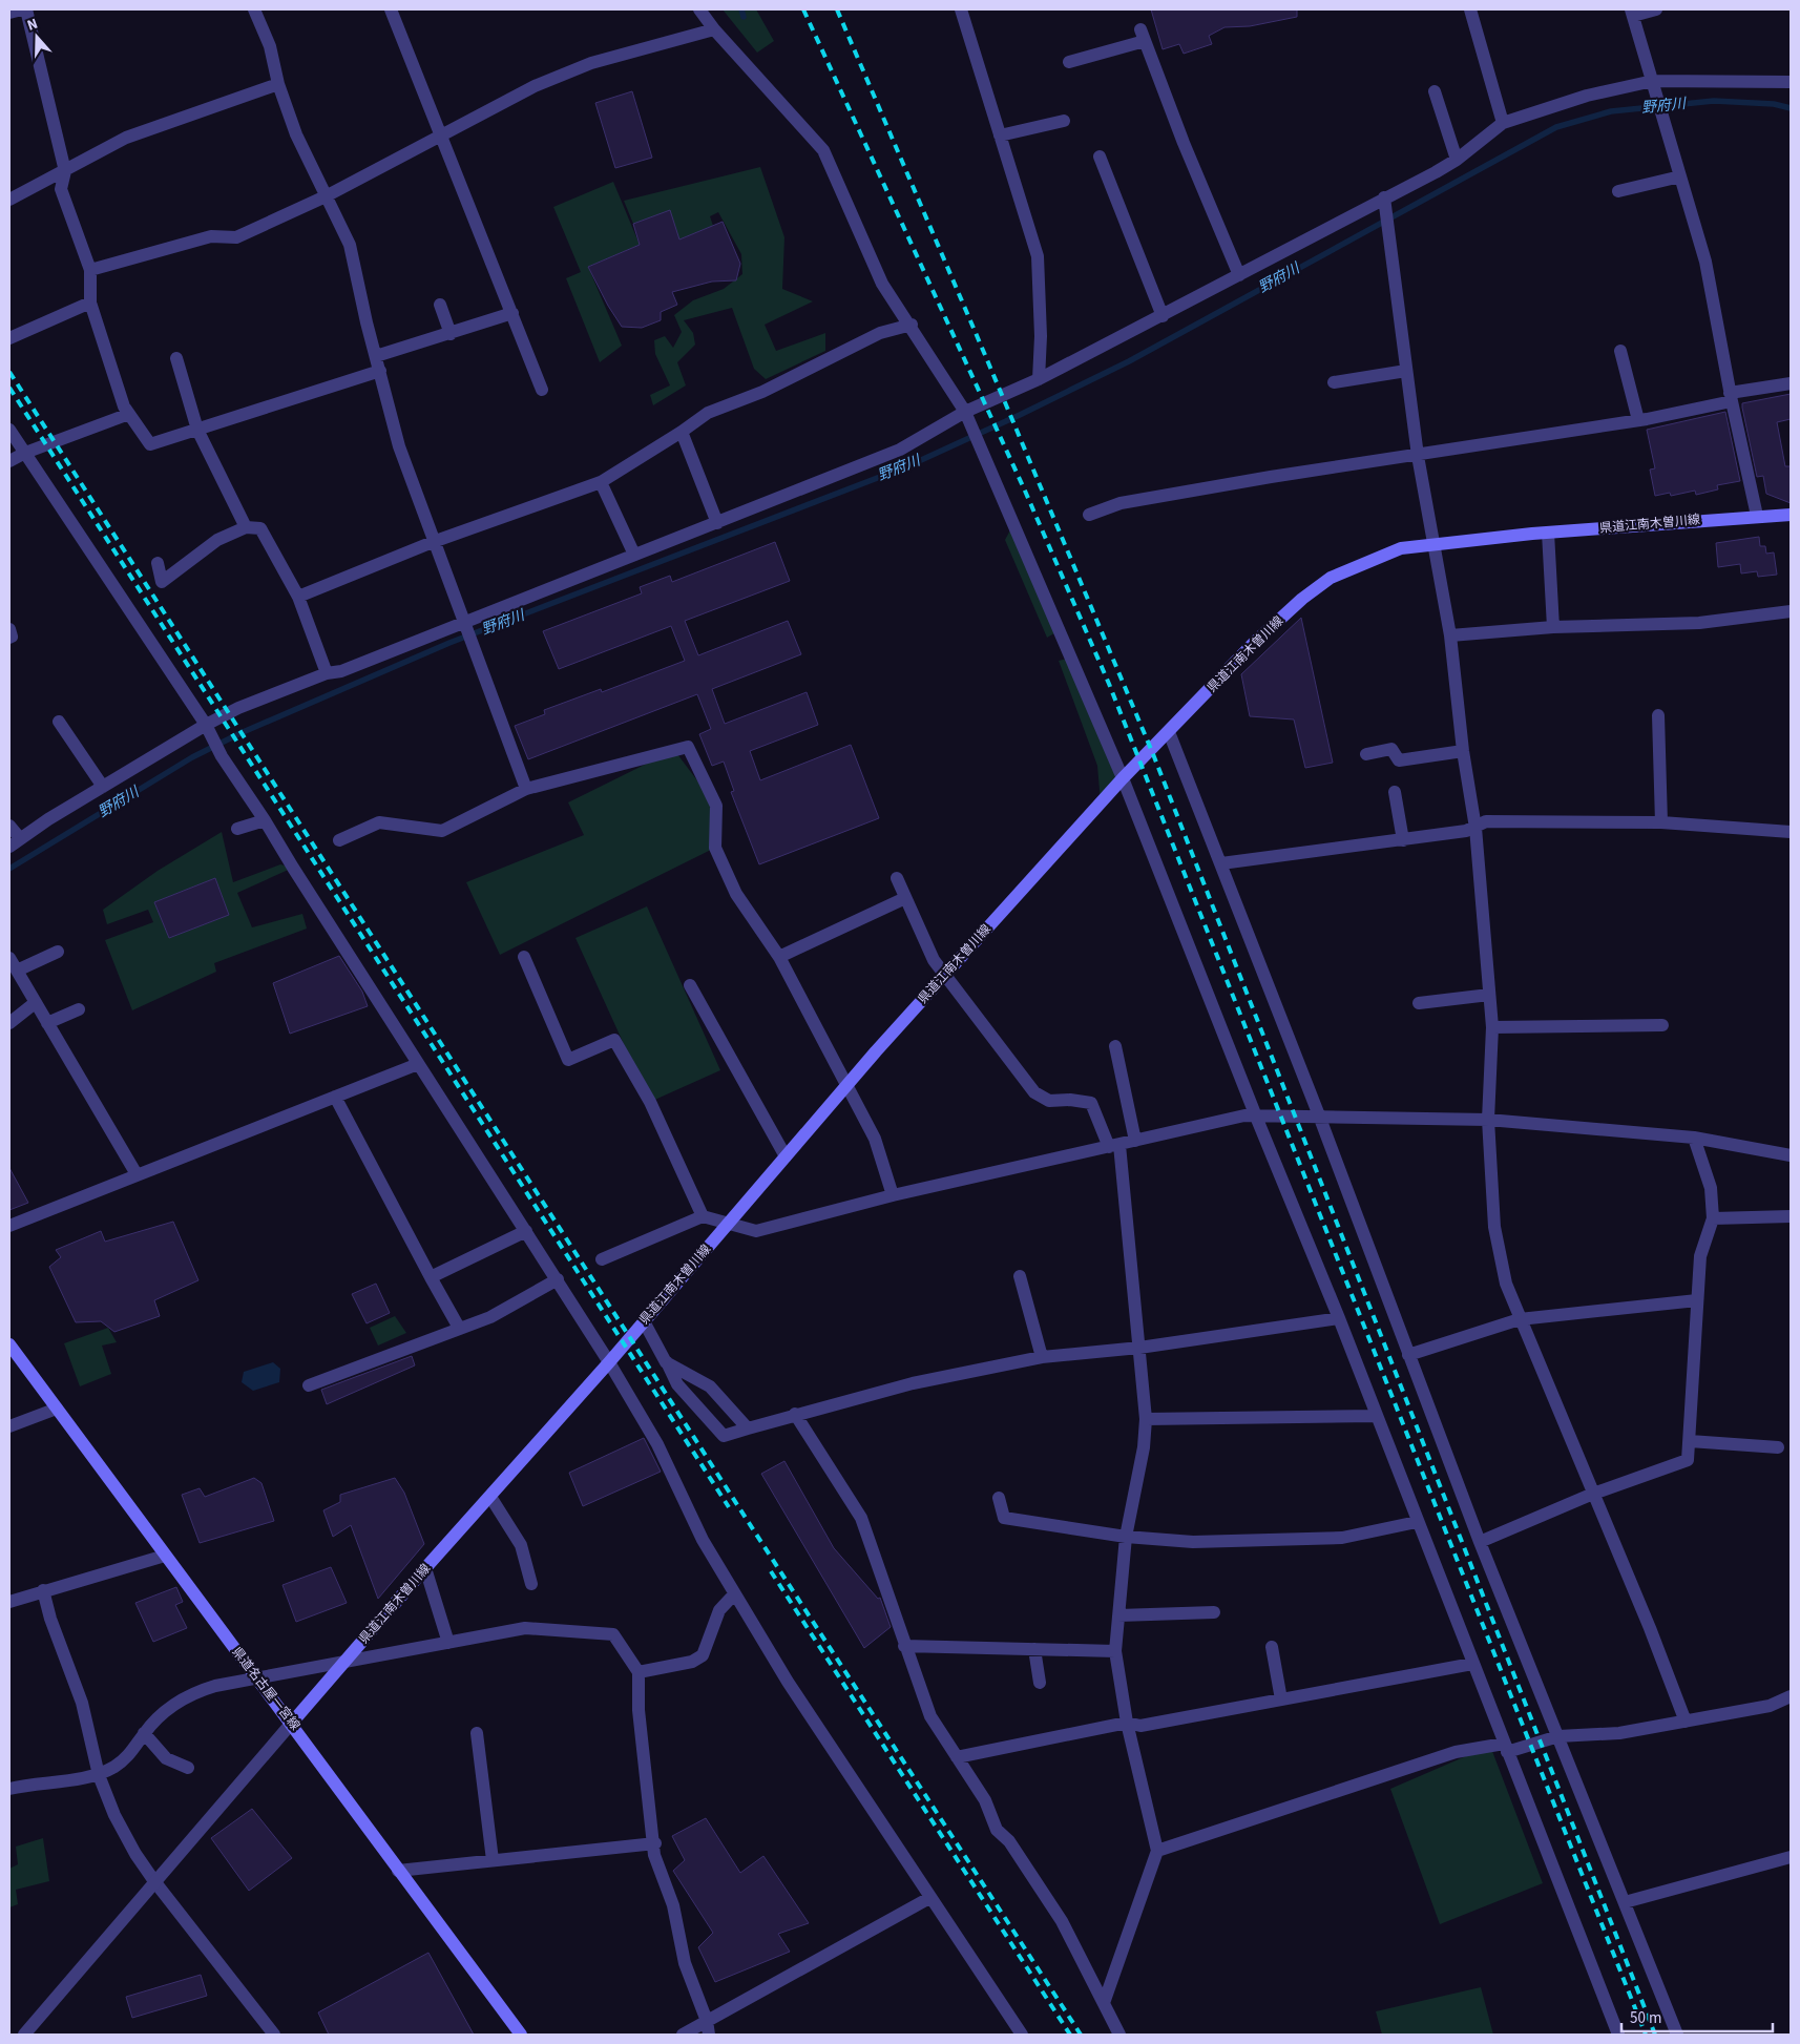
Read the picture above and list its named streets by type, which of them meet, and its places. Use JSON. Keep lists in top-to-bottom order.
{
  "streets": {
    "main road": ["県道江南木曽川線", "県道名古屋一宮線"]
  },
  "crossings": [
    ["県道江南木曽川線", "県道名古屋一宮線"]
  ],
  "water": ["野府川"],
  "scale_bar": "50 m",
  "north": "top"
}
